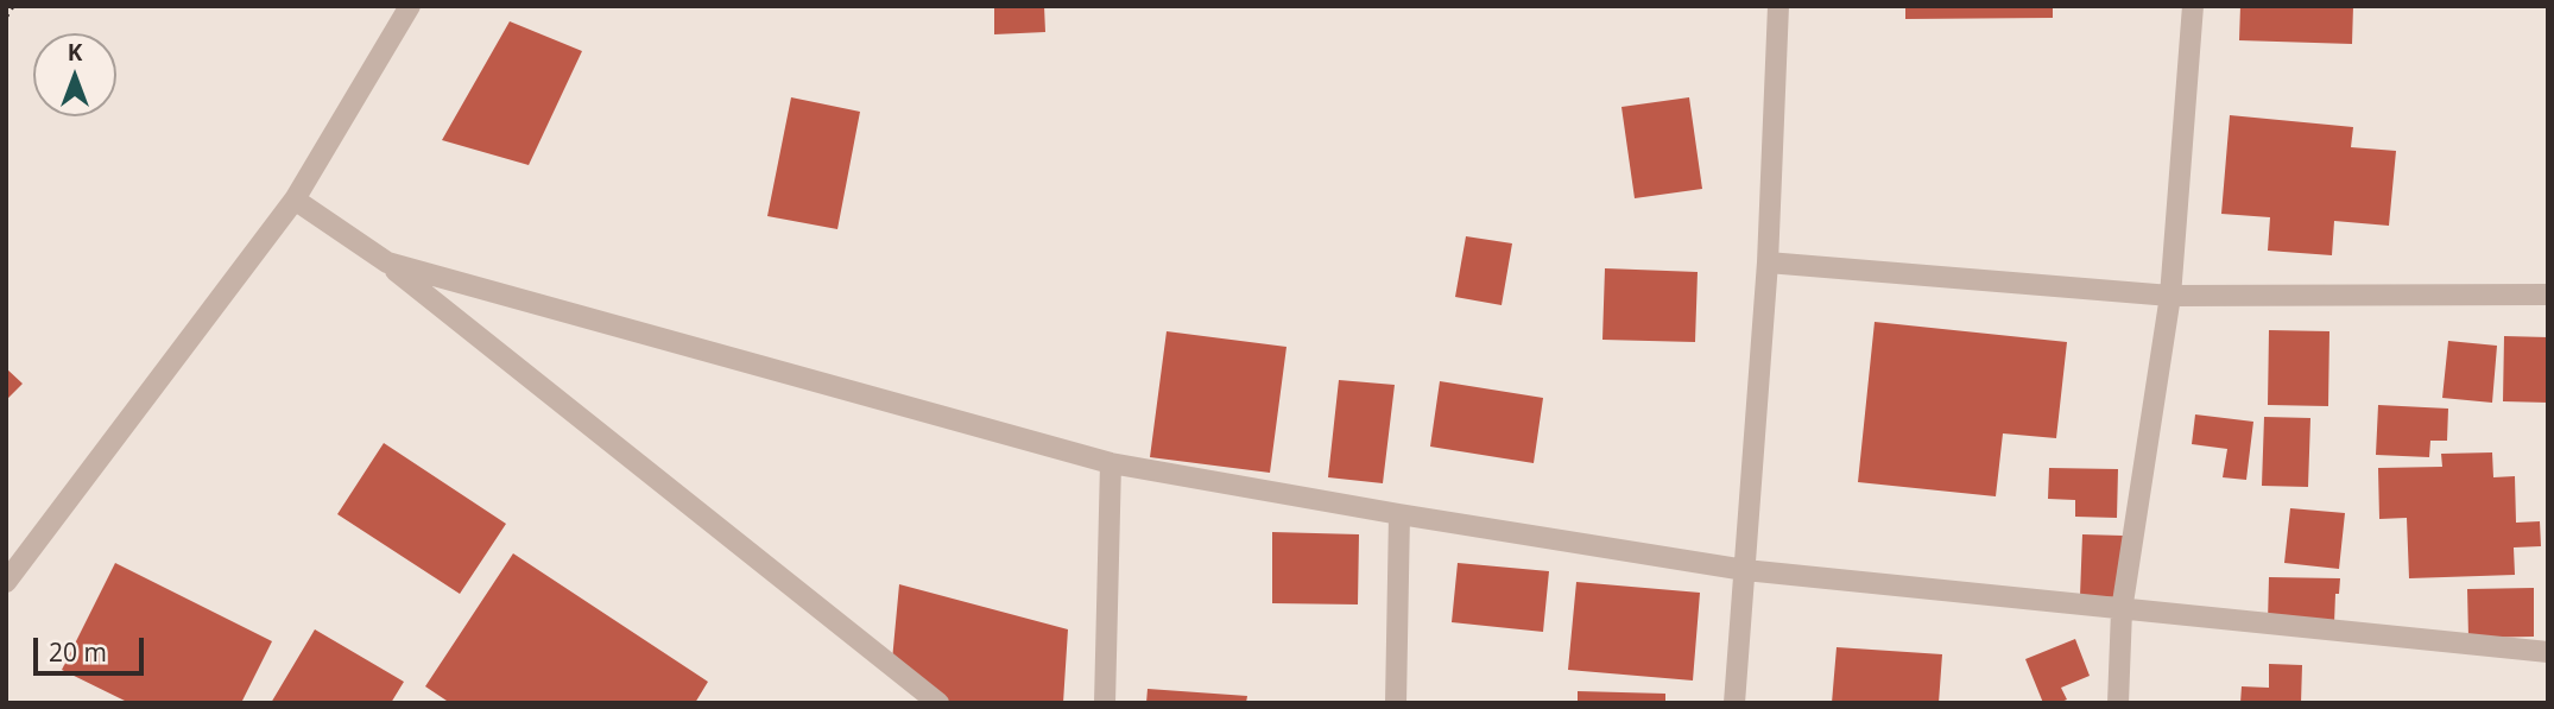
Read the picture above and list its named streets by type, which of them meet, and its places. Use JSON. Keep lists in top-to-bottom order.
{
  "scale_bar": "20 m",
  "north": "top"
}
